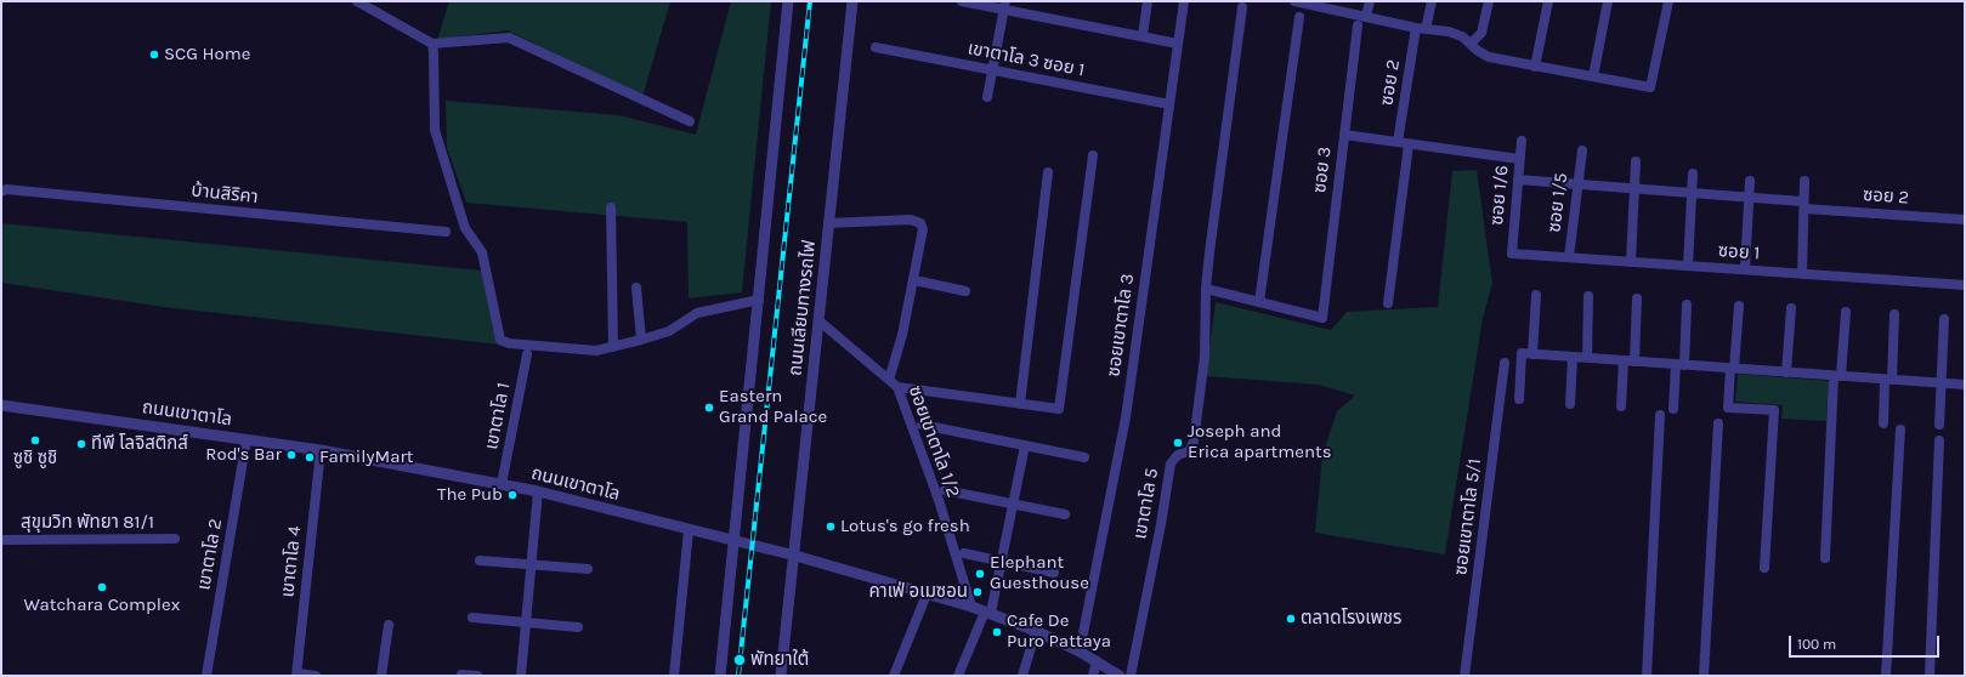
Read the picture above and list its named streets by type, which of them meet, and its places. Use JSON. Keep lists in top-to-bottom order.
{
  "streets": {
    "street": [
      "เขาตาโล 3 ซอย 1",
      "ซอย 2",
      "ซอย 3",
      "บ้านสิริคา",
      "ซอย 1/6",
      "ซอย 1/5",
      "ซอย 1",
      "ถนนเลียบทางรถไฟ",
      "ซอยเขาตาโล 3",
      "ถนนเขาตาโล",
      "เขาตาโล 1",
      "ซอยเขาตาโล 1/2",
      "เขาตาโล 5",
      "ซอยเขาตาโล 5/1",
      "สุขุมวิท พัทยา 81/1",
      "เขาตาโล 2",
      "เขาตาโล 4"
    ]
  },
  "crossings": [
    ["เขาตาโล 3 ซอย 1", "ซอยเขาตาโล 3"],
    ["ซอย 2", "ซอย 1/6"],
    ["ซอย 2", "ซอย 1/5"],
    ["ซอย 1/6", "ซอย 1"],
    ["ซอย 1/5", "ซอย 1"],
    ["ถนนเลียบทางรถไฟ", "ถนนเขาตาโล"],
    ["ถนนเลียบทางรถไฟ", "ซอยเขาตาโล 1/2"],
    ["ซอยเขาตาโล 3", "ถนนเขาตาโล"],
    ["ถนนเขาตาโล", "เขาตาโล 1"],
    ["ถนนเขาตาโล", "ซอยเขาตาโล 1/2"],
    ["ถนนเขาตาโล", "เขาตาโล 2"],
    ["ถนนเขาตาโล", "เขาตาโล 4"]
  ],
  "places": [
    "SCG Home",
    "Eastern Grand Palace",
    "ซูชิ ซูชิ",
    "Joseph and Erica apartments",
    "ทีพี โลจิสติกส์",
    "Rod's Bar",
    "FamilyMart",
    "The Pub",
    "Lotus's go fresh",
    "Elephant Guesthouse",
    "Watchara Complex",
    "คาเฟ่ อเมซอน",
    "ตลาดโรงเพชร",
    "Cafe De Puro Pattaya",
    "พัทยาใต้"
  ],
  "scale_bar": "100 m"
}
